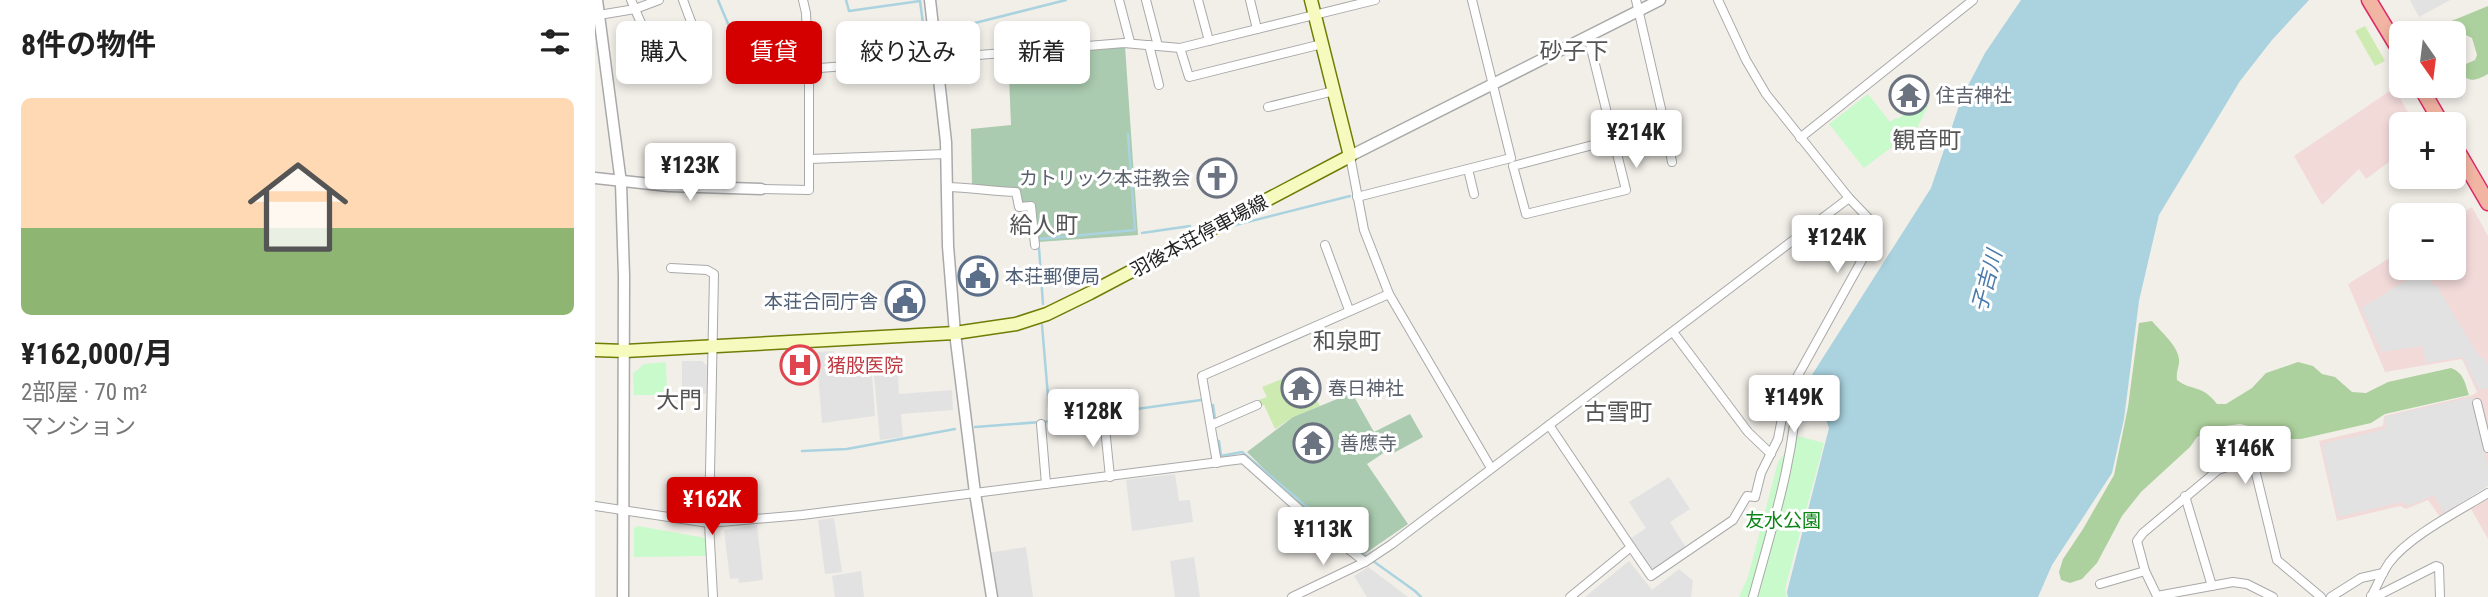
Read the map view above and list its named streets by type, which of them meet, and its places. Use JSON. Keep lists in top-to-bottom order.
{
  "streets": {
    "main road": ["羽後本荘停車場線"]
  },
  "districts": [
    "砂子下",
    "観音町",
    "給人町",
    "和泉町",
    "大門",
    "古雪町"
  ],
  "water": ["子吉川"],
  "parks": ["友水公園"],
  "places": {
    "temple": ["住吉神社", "春日神社", "善應寺"],
    "church": ["カトリック本荘教会"],
    "public building": ["本荘郵便局", "本荘合同庁舎"],
    "hospital": ["猪股医院"]
  },
  "north": "bottom",
  "page": {
    "heading": "8件の物件",
    "map_buttons": ["+", "−"],
    "chip": [
      "購入",
      "賃貸",
      "絞り込み",
      "新着"
    ],
    "list": [
      {
        "name": "¥162,000/月",
        "note": "2部屋 · 70 m² · マンション"
      }
    ],
    "price": [
      "¥214K",
      "¥123K",
      "¥124K",
      "¥149K",
      "¥128K",
      "¥146K",
      "¥162K",
      "¥113K"
    ]
  }
}
